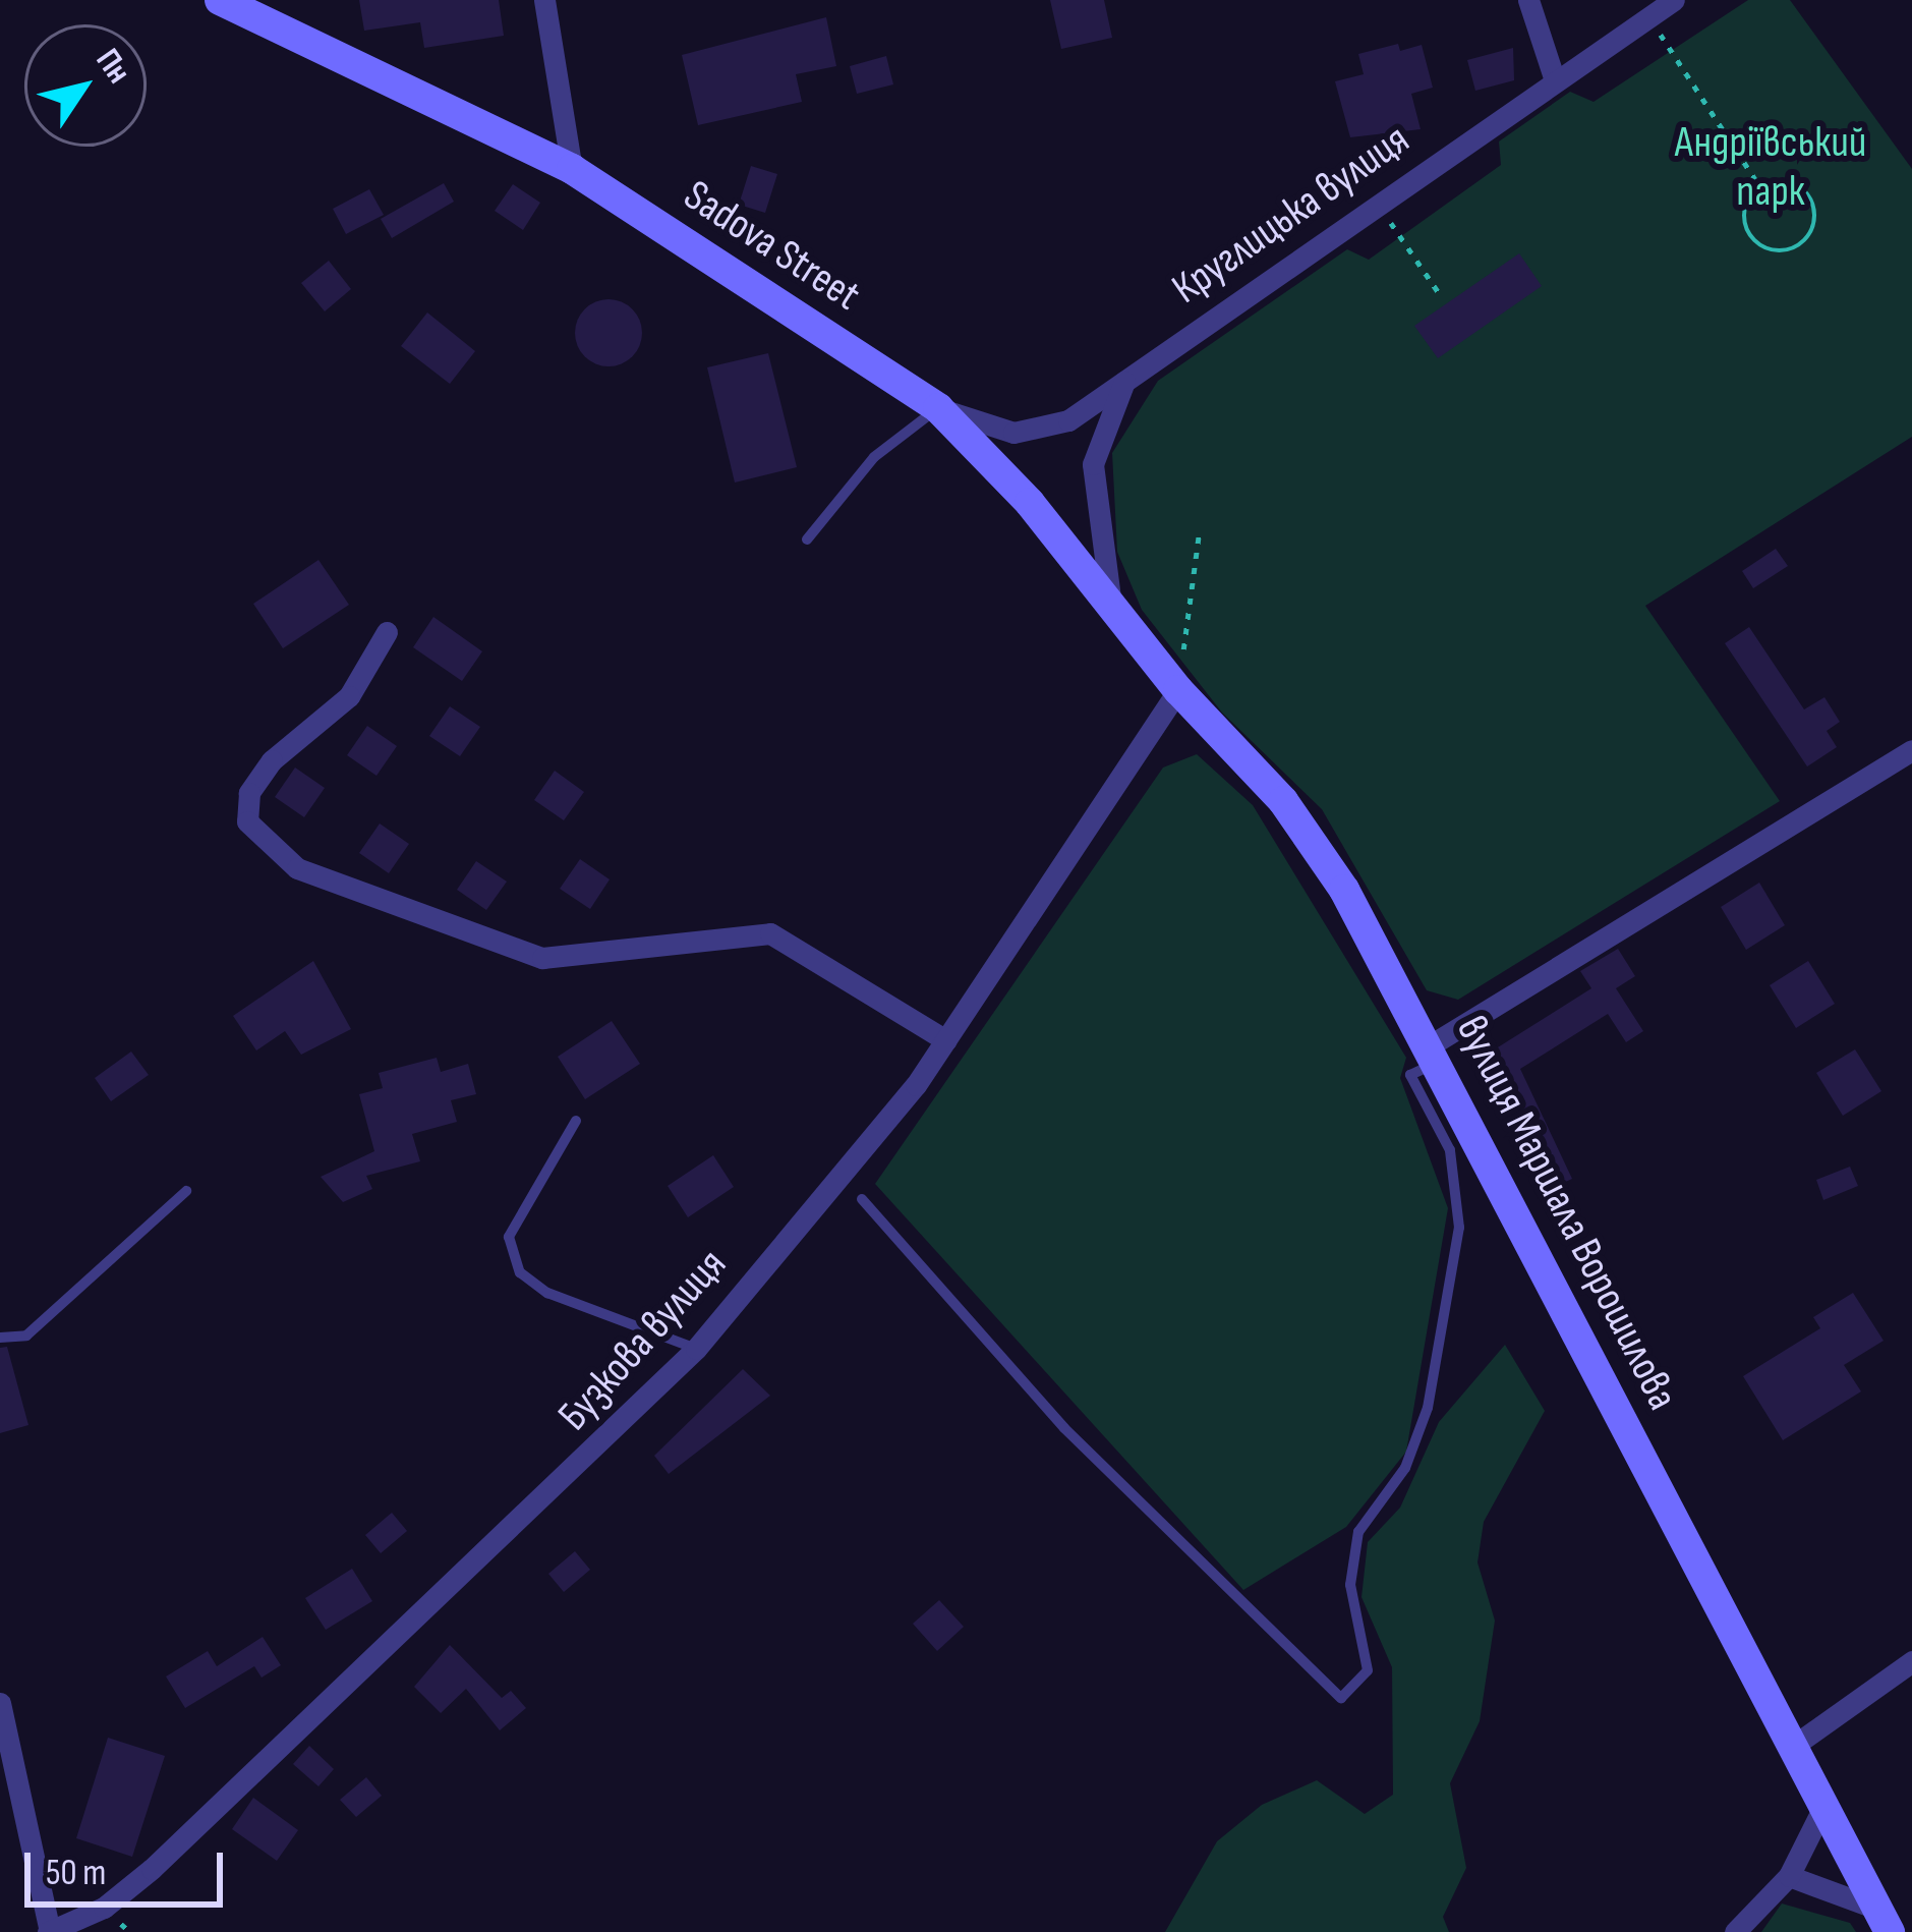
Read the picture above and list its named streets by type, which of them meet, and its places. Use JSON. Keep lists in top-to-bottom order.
{
  "streets": {
    "street": [
      "Круглицька вулиця",
      "Sadova Street",
      "вулиця Маршала Ворошилова",
      "Бузкова вулиця"
    ]
  },
  "crossings": [
    ["Круглицька вулиця", "Sadova Street"],
    ["Sadova Street", "вулиця Маршала Ворошилова"],
    ["Sadova Street", "Бузкова вулиця"],
    ["вулиця Маршала Ворошилова", "Бузкова вулиця"]
  ],
  "parks": ["Андріївський парк"],
  "scale_bar": "50 m",
  "north": "top right"
}
